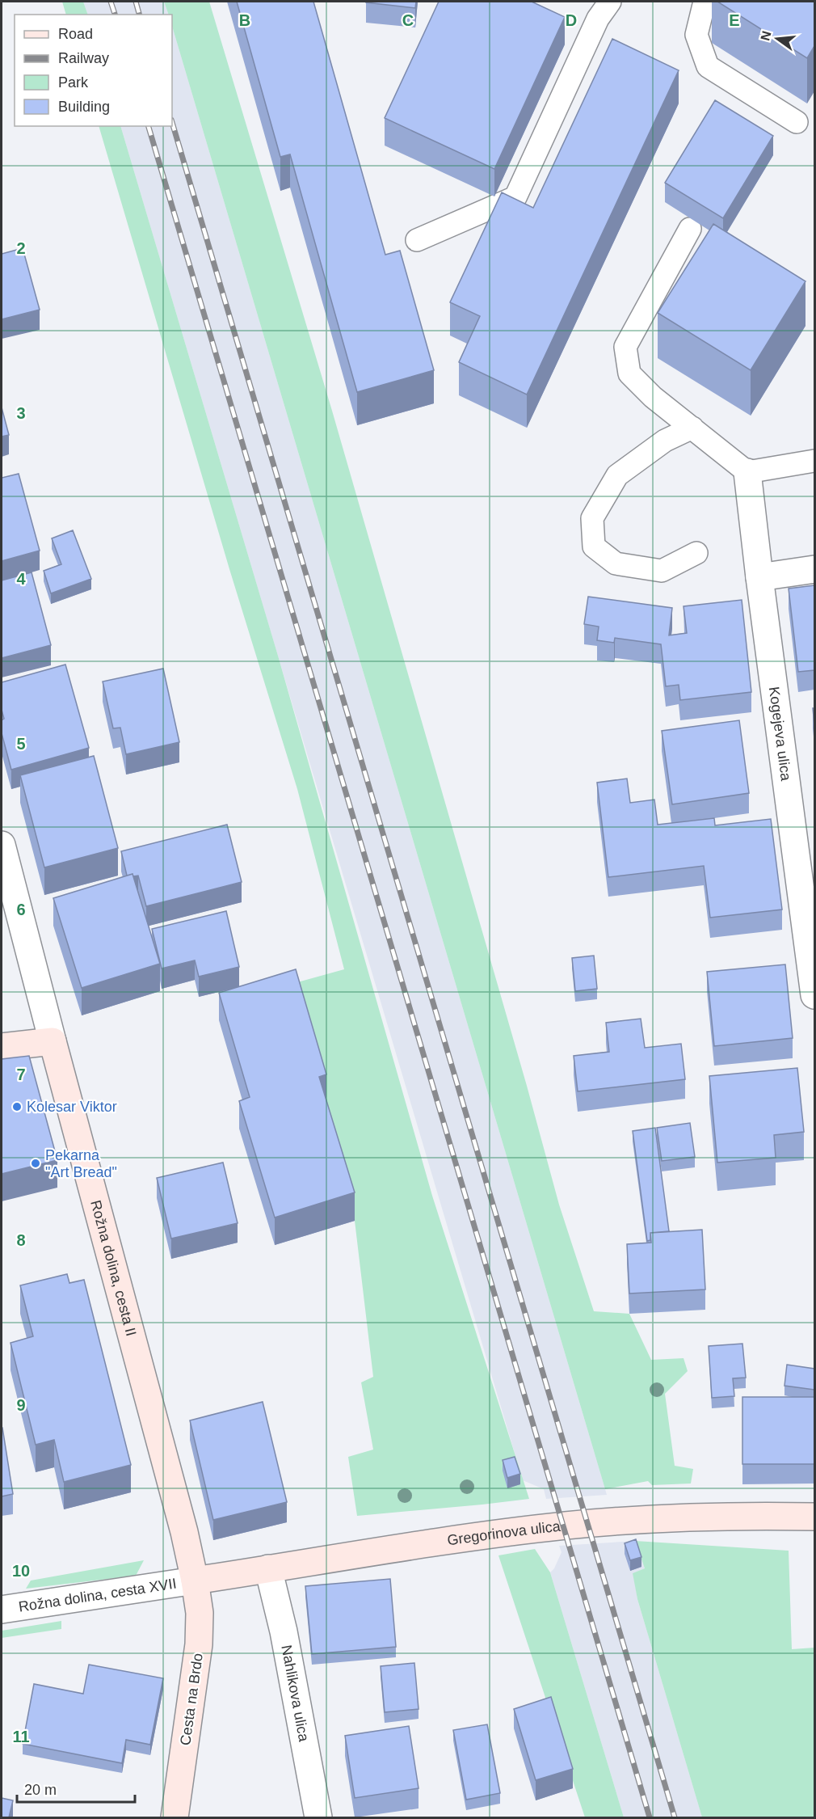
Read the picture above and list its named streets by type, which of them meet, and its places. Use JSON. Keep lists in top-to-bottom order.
{
  "streets": {
    "street": [
      "Kogejeva ulica",
      "Rožna dolina, cesta II",
      "Gregorinova ulica",
      "Rožna dolina, cesta XVII",
      "Nahlikova ulica",
      "Cesta na Brdo"
    ]
  },
  "crossings": [
    ["Rožna dolina, cesta II", "Gregorinova ulica"],
    ["Rožna dolina, cesta II", "Rožna dolina, cesta XVII"],
    ["Rožna dolina, cesta II", "Cesta na Brdo"],
    ["Gregorinova ulica", "Rožna dolina, cesta XVII"],
    ["Gregorinova ulica", "Nahlikova ulica"],
    ["Gregorinova ulica", "Cesta na Brdo"],
    ["Rožna dolina, cesta XVII", "Cesta na Brdo"]
  ],
  "places": ["Kolesar Viktor", "Pekarna \"Art Bread\""],
  "legend": [
    "Road",
    "Railway",
    "Park",
    "Building"
  ],
  "scale_bar": "20 m",
  "north": "left",
  "grid": {
    "columns": [
      "B",
      "C",
      "D",
      "E"
    ],
    "rows": [
      "2",
      "3",
      "4",
      "5",
      "6",
      "7",
      "8",
      "9",
      "10",
      "11"
    ]
  }
}
